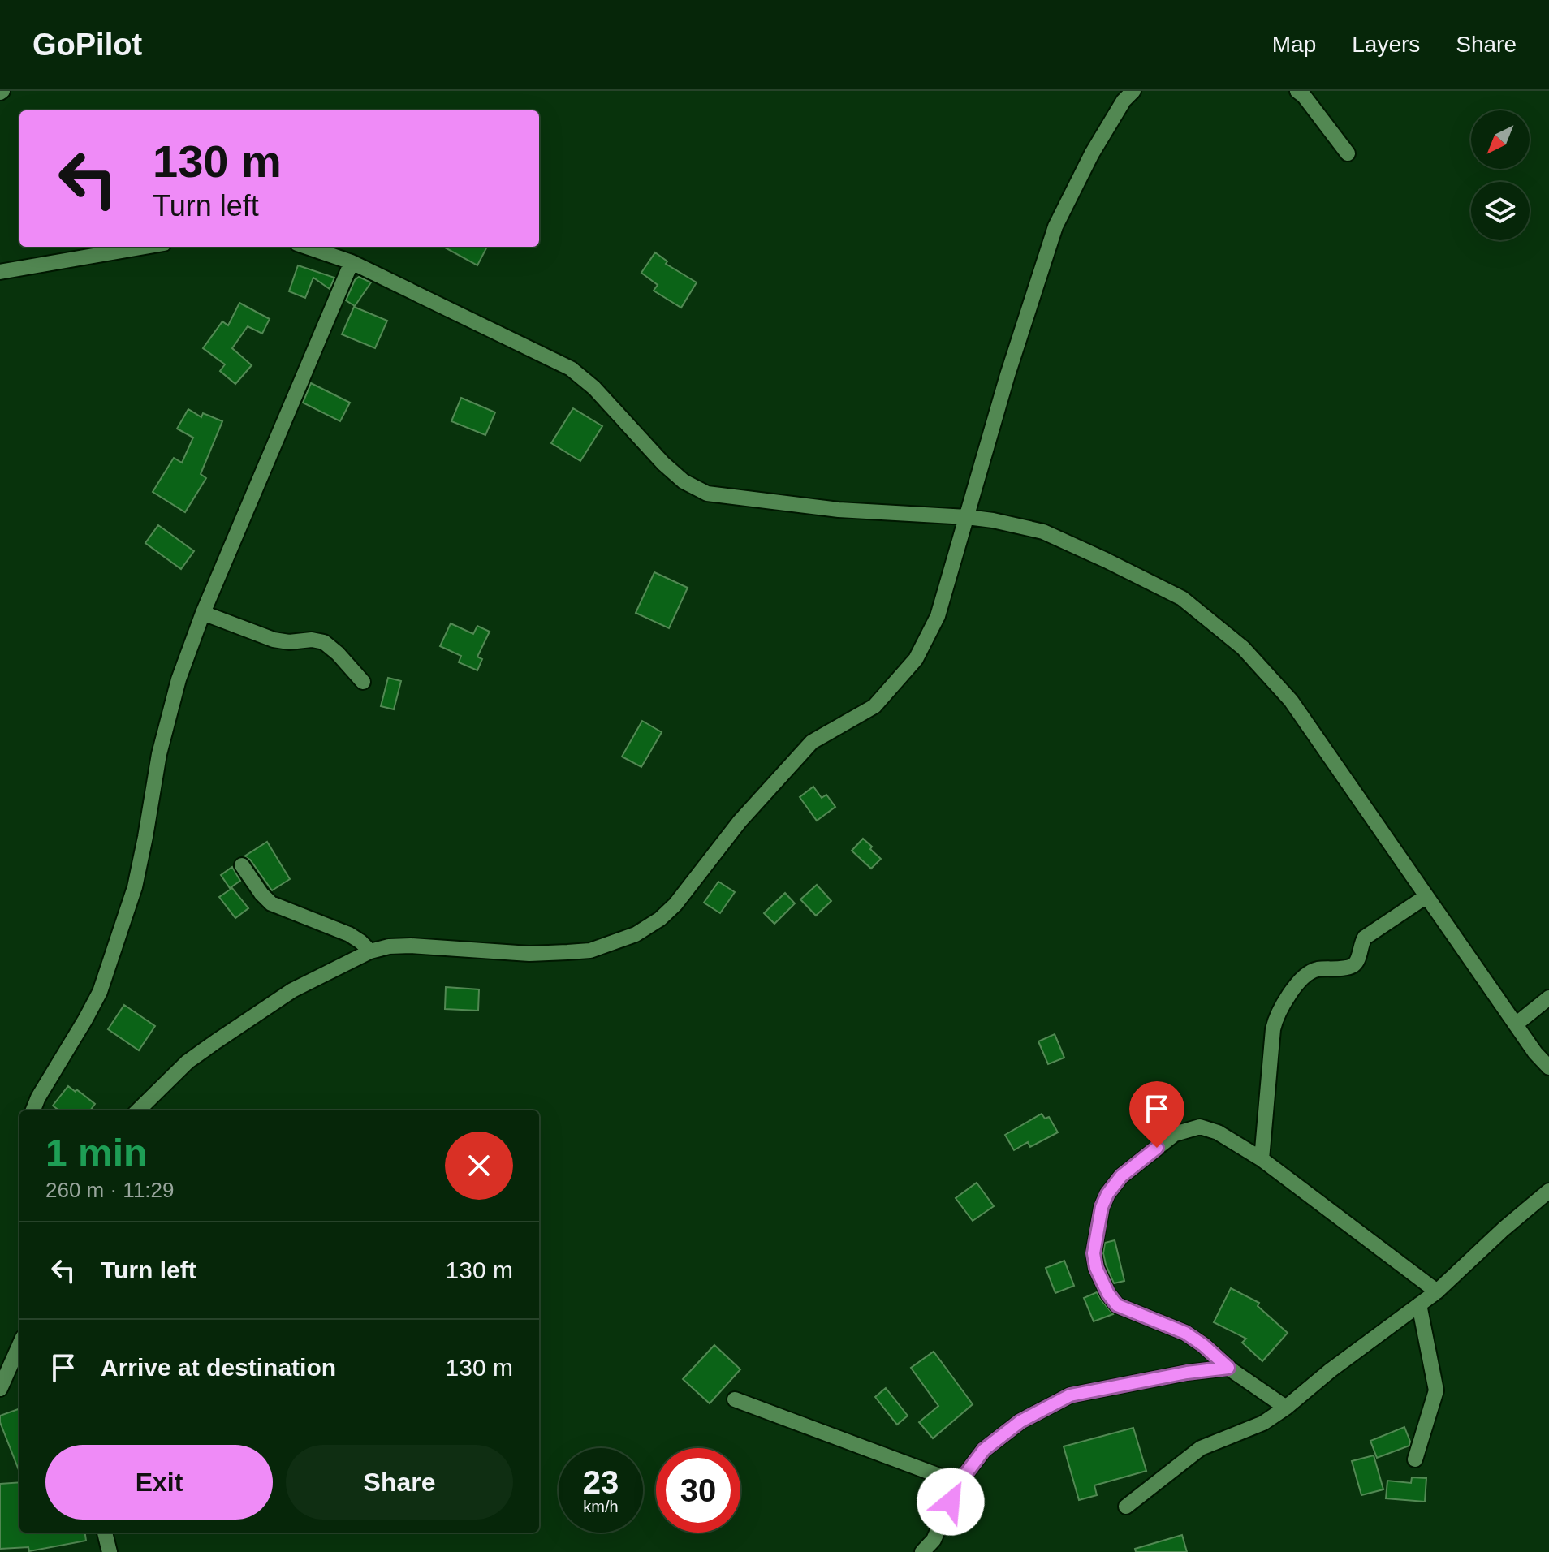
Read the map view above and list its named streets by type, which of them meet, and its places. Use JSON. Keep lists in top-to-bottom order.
{
  "north": "bottom left",
  "page": {
    "header": "GoPilot",
    "nav": ["Map", "Layers", "Share"],
    "turn": ["130 m", "Turn left"],
    "heading": ["1 min", "260 m · 11:29"],
    "list": [
      {
        "name": "Turn left",
        "value": "130 m"
      },
      {
        "name": "Arrive at destination",
        "value": "130 m"
      }
    ],
    "buttons": ["Exit", "Share"],
    "speed": "23 km/h",
    "limit": "30"
  }
}
